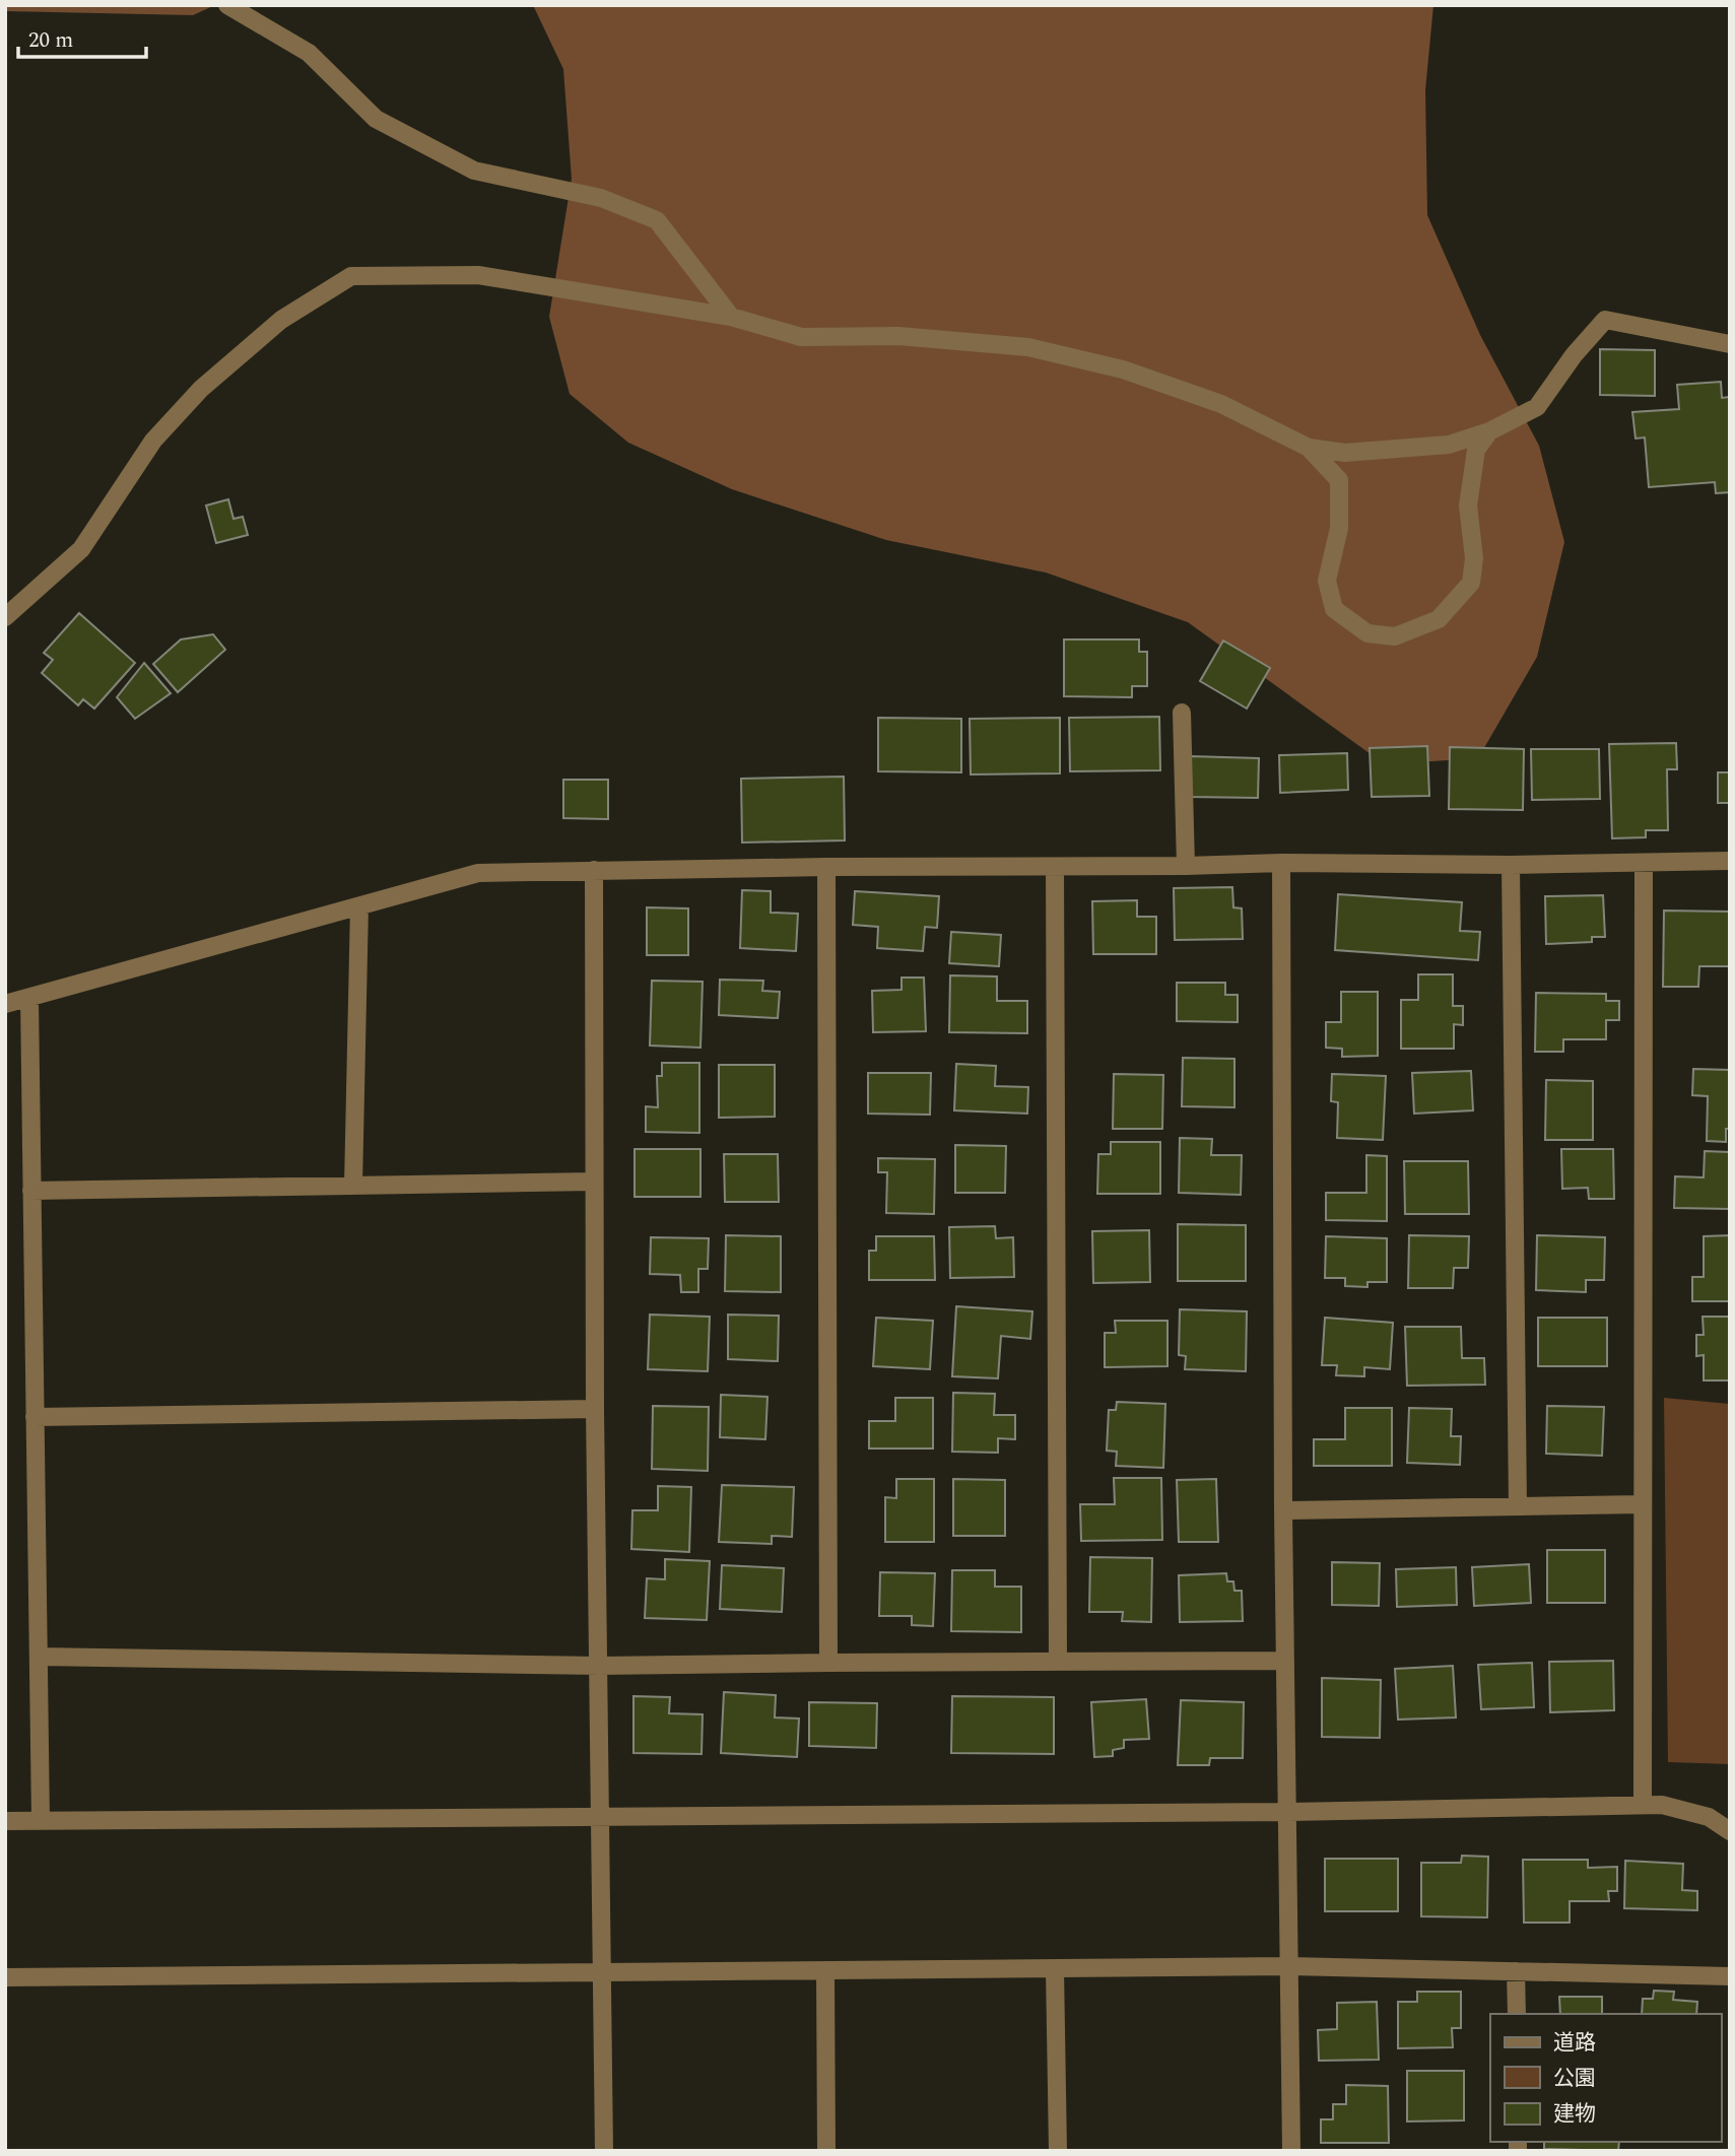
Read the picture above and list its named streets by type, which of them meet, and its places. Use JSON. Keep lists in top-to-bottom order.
{
  "legend": ["道路", "公園", "建物"],
  "scale_bar": "20 m"
}
